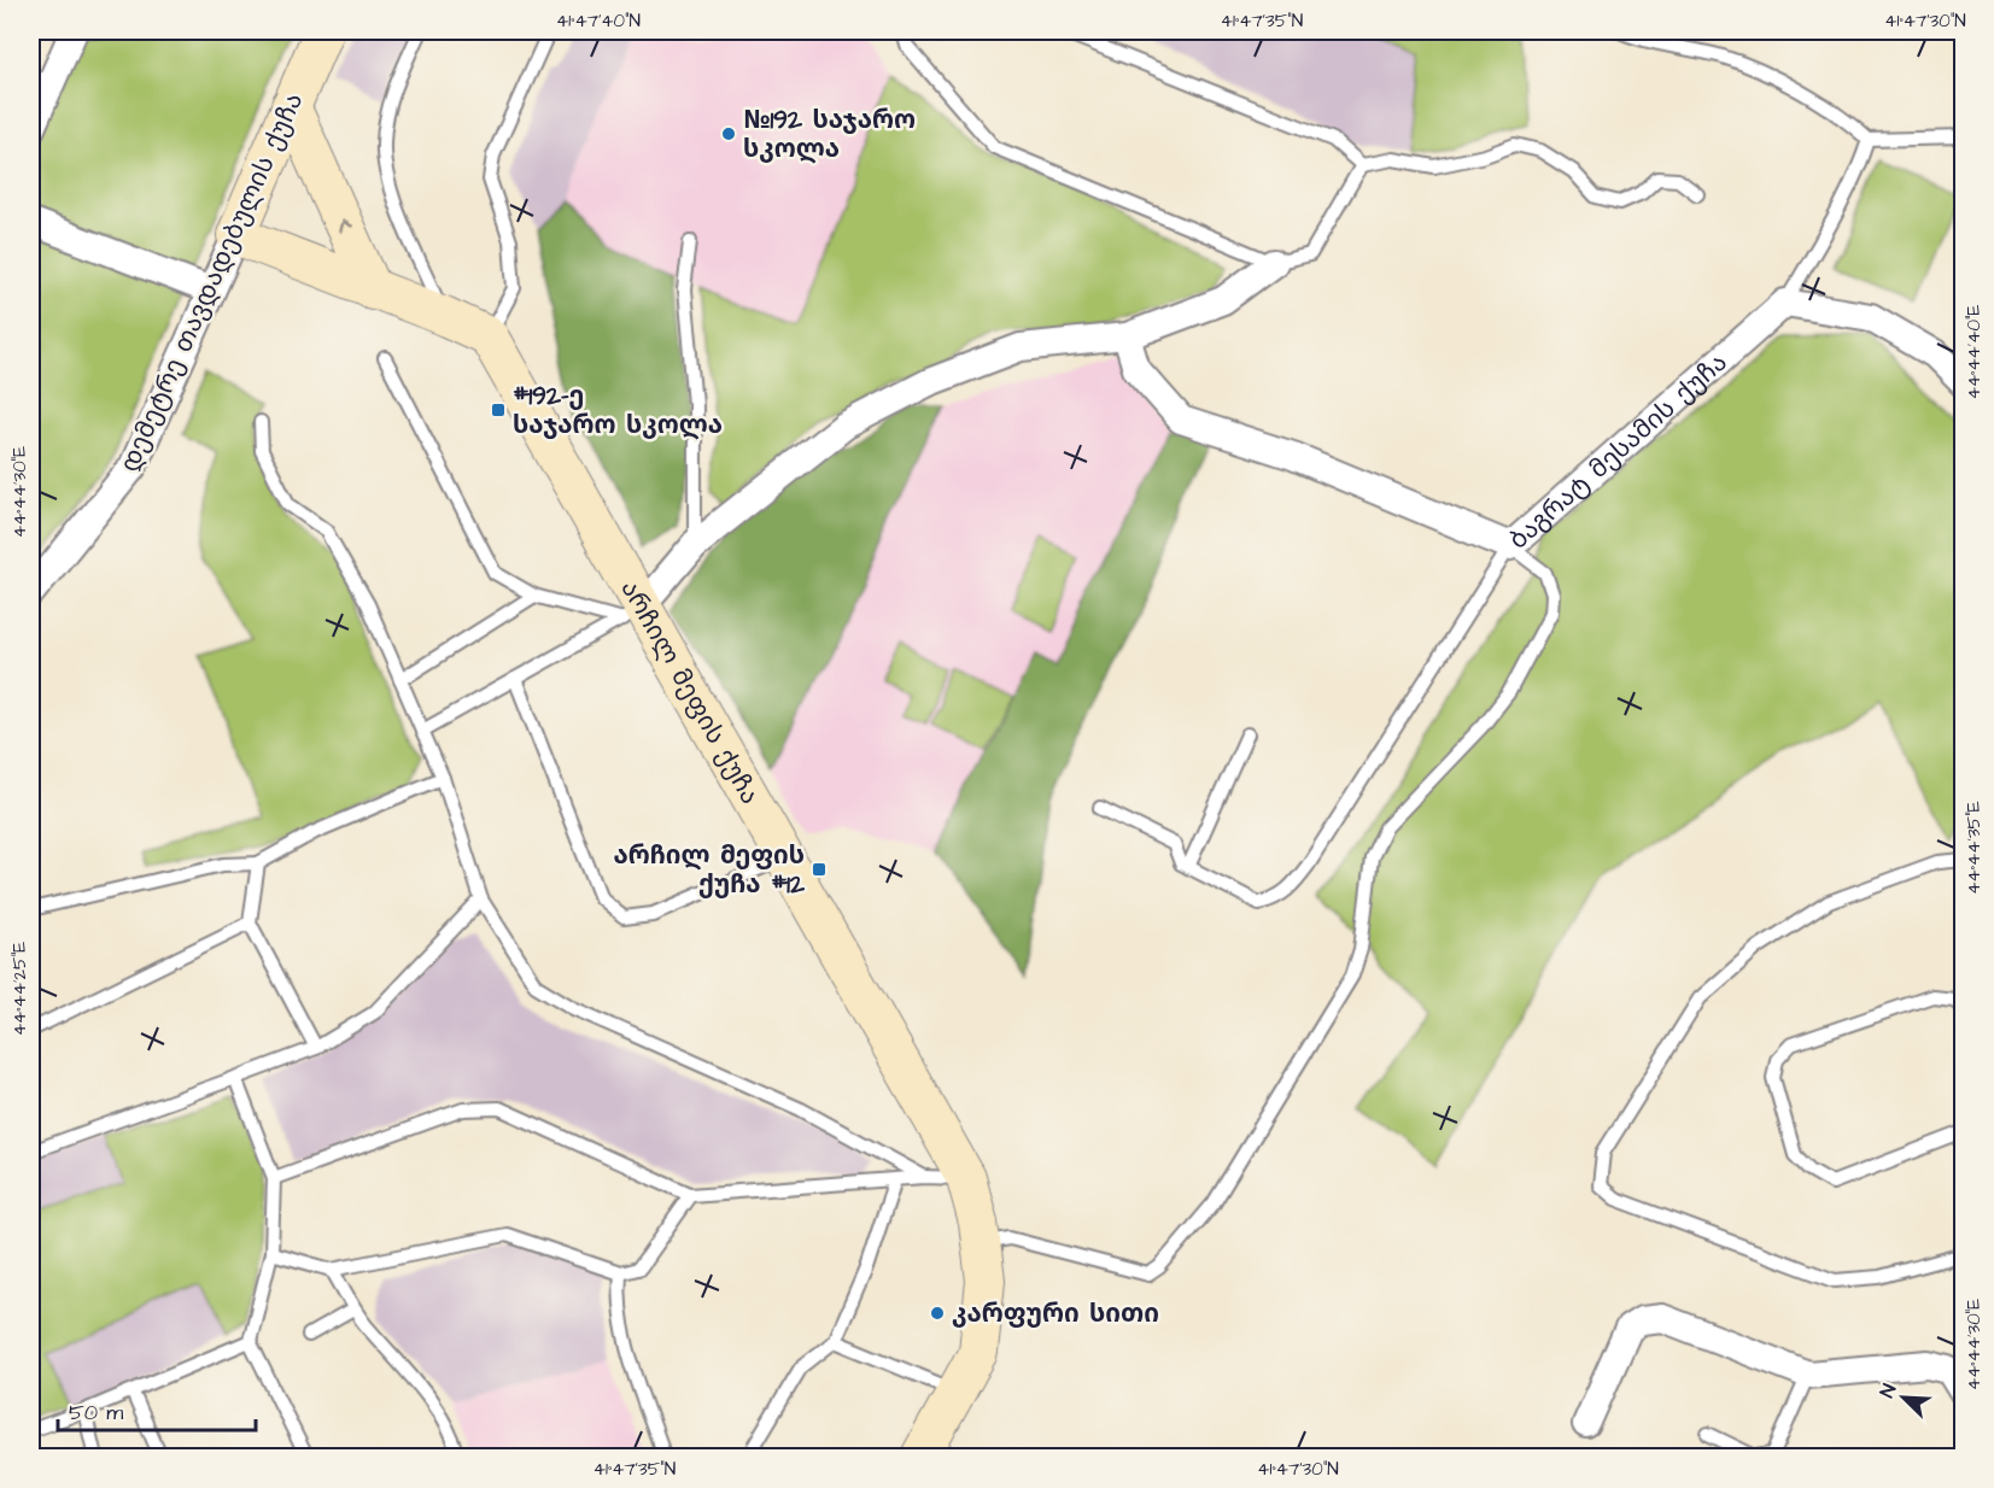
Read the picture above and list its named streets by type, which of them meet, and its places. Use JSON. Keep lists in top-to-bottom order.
{
  "streets": {
    "street": ["დემეტრე თავდადებულის ქუჩა", "ბაგრატ მესამის ქუჩა", "არჩილ მეფის ქუჩა"]
  },
  "places": {
    "other": ["№192 საჯარო სკოლა", "კარფური სითი"],
    "transit": ["#192-ე საჯარო სკოლა", "არჩილ მეფის ქუჩა #12"]
  },
  "scale_bar": "50 m",
  "north": "top left",
  "coordinates": [
    "41°47'40\"N",
    "41°47'35\"N",
    "41°47'30\"N",
    "44°44'40\"E",
    "44°44'30\"E",
    "44°44'35\"E",
    "44°44'25\"E"
  ]
}
